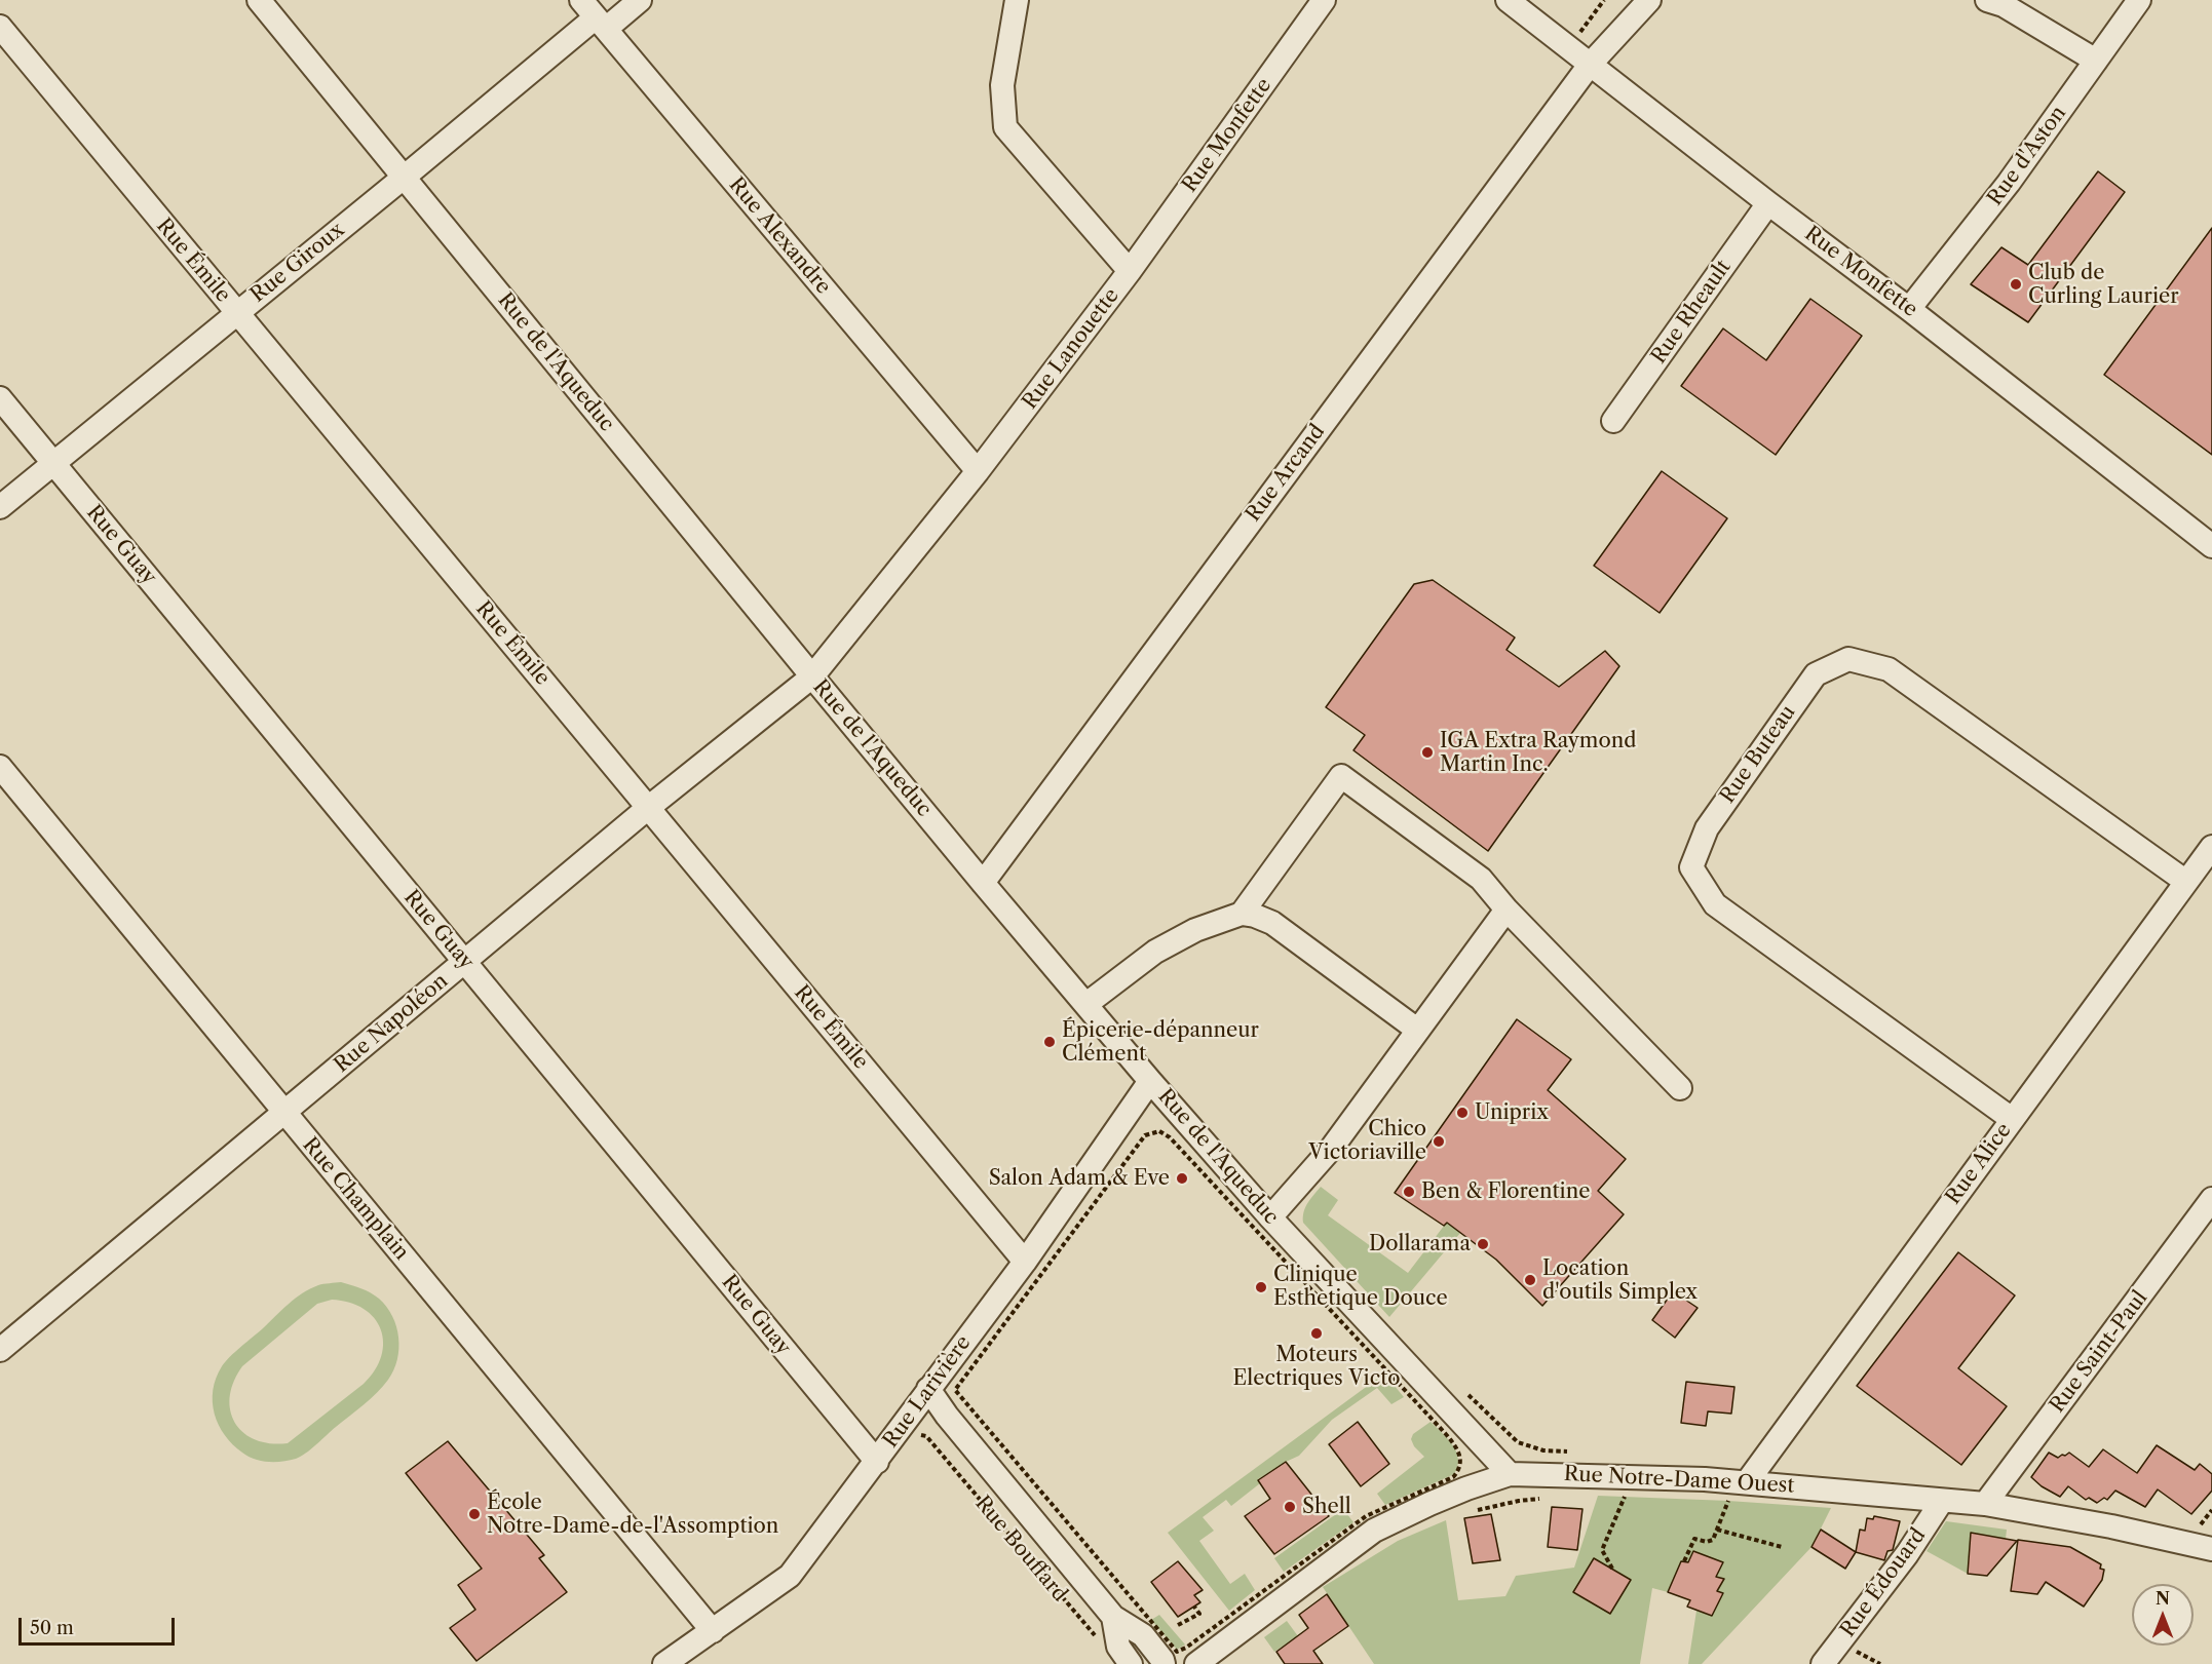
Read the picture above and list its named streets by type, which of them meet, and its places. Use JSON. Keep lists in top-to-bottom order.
{
  "streets": {
    "street": [
      "Rue Monfette",
      "Rue d'Aston",
      "Rue Alexandre",
      "Rue Émile",
      "Rue Giroux",
      "Rue Rheault",
      "Rue Lanouette",
      "Rue de l'Aqueduc",
      "Rue Arcand",
      "Rue Guay",
      "Rue Buteau",
      "Rue Napoléon",
      "Rue Alice",
      "Rue Champlain",
      "Rue Saint-Paul",
      "Rue Larivière",
      "Rue Notre-Dame Ouest",
      "Rue Bouffard",
      "Rue Édouard"
    ]
  },
  "crossings": [
    ["Rue Monfette", "Rue d'Aston"],
    ["Rue Monfette", "Rue Rheault"],
    ["Rue Monfette", "Rue Lanouette"],
    ["Rue Monfette", "Rue Arcand"],
    ["Rue Alexandre", "Rue Giroux"],
    ["Rue Alexandre", "Rue Lanouette"],
    ["Rue Émile", "Rue Giroux"],
    ["Rue Émile", "Rue Napoléon"],
    ["Rue Émile", "Rue Larivière"],
    ["Rue Giroux", "Rue de l'Aqueduc"],
    ["Rue Giroux", "Rue Guay"],
    ["Rue Lanouette", "Rue de l'Aqueduc"],
    ["Rue Lanouette", "Rue Napoléon"],
    ["Rue de l'Aqueduc", "Rue Arcand"],
    ["Rue de l'Aqueduc", "Rue Napoléon"],
    ["Rue de l'Aqueduc", "Rue Larivière"],
    ["Rue de l'Aqueduc", "Rue Notre-Dame Ouest"],
    ["Rue Guay", "Rue Napoléon"],
    ["Rue Guay", "Rue Larivière"],
    ["Rue Buteau", "Rue Alice"],
    ["Rue Napoléon", "Rue Champlain"],
    ["Rue Alice", "Rue Notre-Dame Ouest"],
    ["Rue Champlain", "Rue Larivière"],
    ["Rue Saint-Paul", "Rue Notre-Dame Ouest"],
    ["Rue Larivière", "Rue Bouffard"],
    ["Rue Notre-Dame Ouest", "Rue Édouard"]
  ],
  "places": [
    "Club de Curling Laurier",
    "IGA Extra Raymond Martin Inc.",
    "Épicerie-dépanneur Clément",
    "Uniprix",
    "Chico Victoriaville",
    "Salon Adam & Eve",
    "Ben & Florentine",
    "Dollarama",
    "Location d'outils Simplex",
    "Clinique Esthetique Douce",
    "Moteurs Electriques Victo",
    "Shell",
    "École Notre-Dame-de-l'Assomption"
  ],
  "scale_bar": "50 m",
  "north": "top"
}
